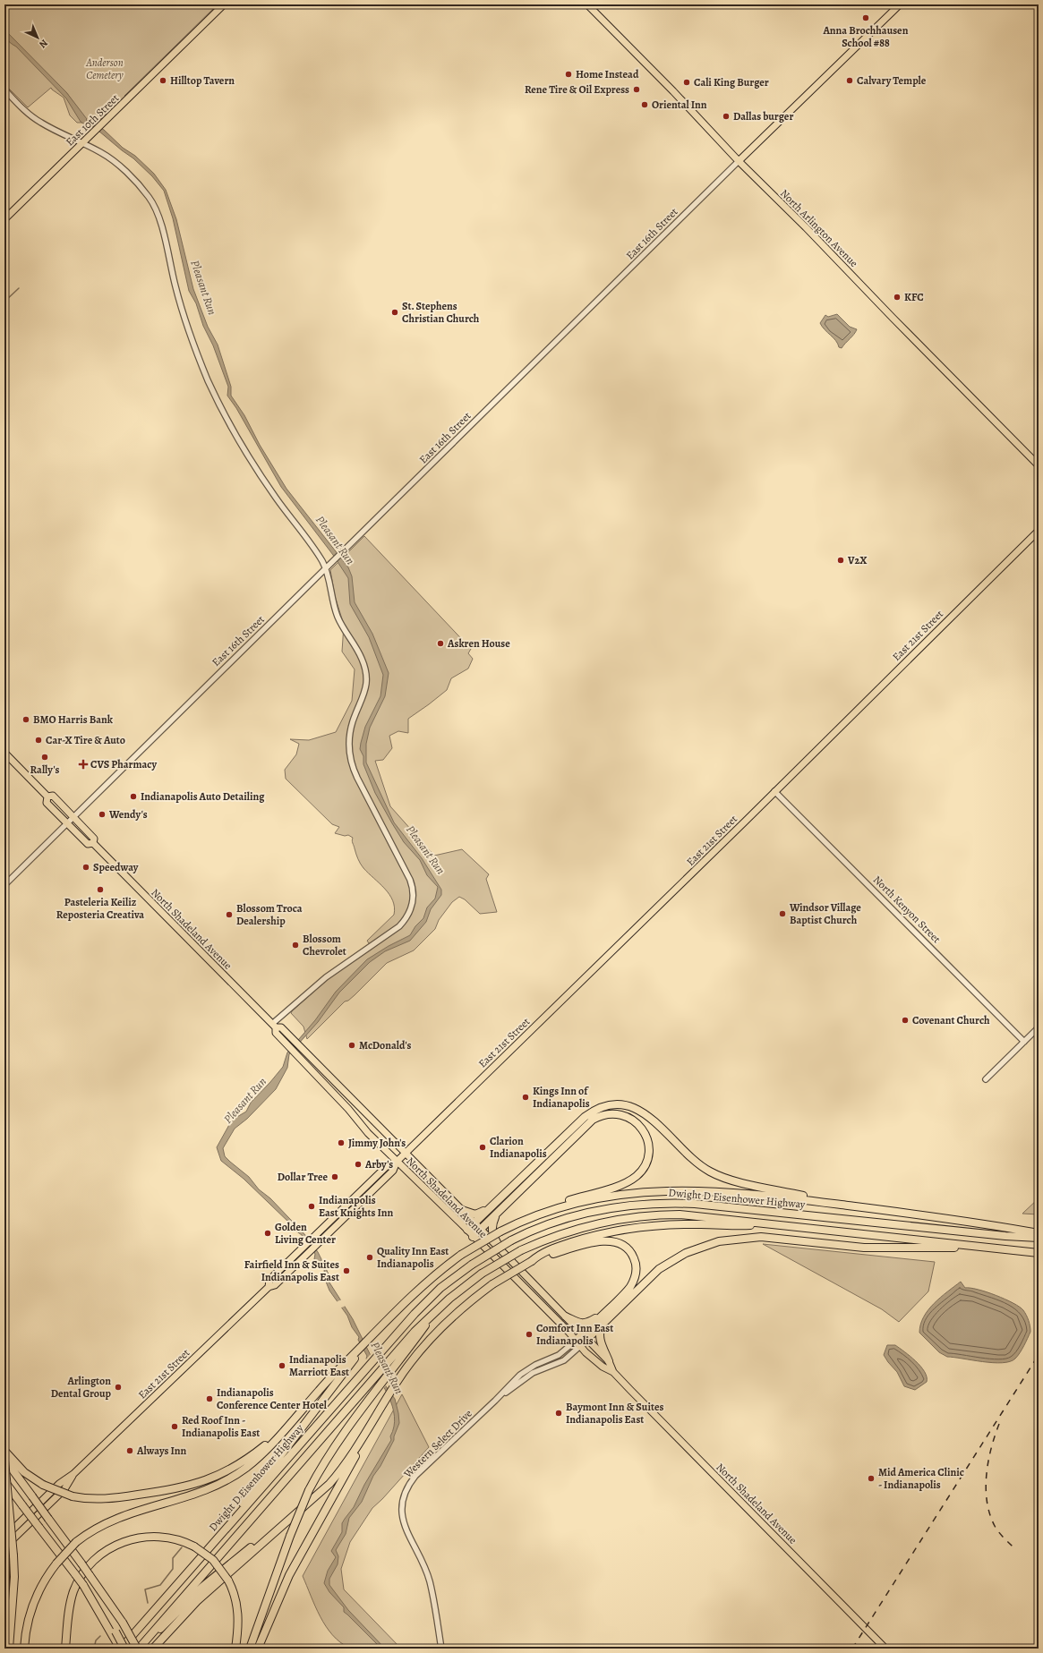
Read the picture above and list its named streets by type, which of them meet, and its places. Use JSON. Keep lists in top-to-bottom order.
{
  "streets": {
    "highway": ["Dwight D Eisenhower Highway"],
    "main road": [
      "East 10th Street",
      "North Arlington Avenue",
      "East 16th Street",
      "East 21st Street",
      "North Shadeland Avenue"
    ],
    "street": ["North Kenyon Street", "Western Select Drive"]
  },
  "crossings": [
    ["North Arlington Avenue", "East 16th Street"],
    ["East 16th Street", "North Shadeland Avenue"],
    ["East 21st Street", "North Kenyon Street"],
    ["East 21st Street", "North Shadeland Avenue"],
    ["North Shadeland Avenue", "Western Select Drive"]
  ],
  "water": ["Pleasant Run"],
  "parks": ["Anderson Cemetery"],
  "places": {
    "other": [
      "Anna Brochhausen School #88",
      "Home Instead",
      "Hilltop Tavern",
      "Calvary Temple",
      "Cali King Burger",
      "Rene Tire & Oil Express",
      "Oriental Inn",
      "Dallas burger",
      "KFC",
      "St. Stephens Christian Church",
      "V2X",
      "Askren House",
      "BMO Harris Bank",
      "Car-X Tire & Auto",
      "Rally's",
      "Indianapolis Auto Detailing",
      "Wendy's",
      "Speedway",
      "Pasteleria Keiliz Reposteria Creativa",
      "Windsor Village Baptist Church",
      "Blossom Troca Dealership",
      "Blossom Chevrolet",
      "Covenant Church",
      "McDonald's",
      "Kings Inn of Indianapolis",
      "Jimmy John's",
      "Clarion Indianapolis",
      "Arby's",
      "Dollar Tree",
      "Indianapolis East Knights Inn",
      "Golden Living Center",
      "Quality Inn East Indianapolis",
      "Fairfield Inn & Suites Indianapolis East",
      "Comfort Inn East Indianapolis",
      "Indianapolis Marriott East",
      "Arlington Dental Group",
      "Indianapolis Conference Center Hotel",
      "Baymont Inn & Suites Indianapolis East",
      "Red Roof Inn - Indianapolis East",
      "Always Inn",
      "Mid America Clinic - Indianapolis"
    ],
    "health": ["CVS Pharmacy"]
  },
  "north": "bottom right"
}
